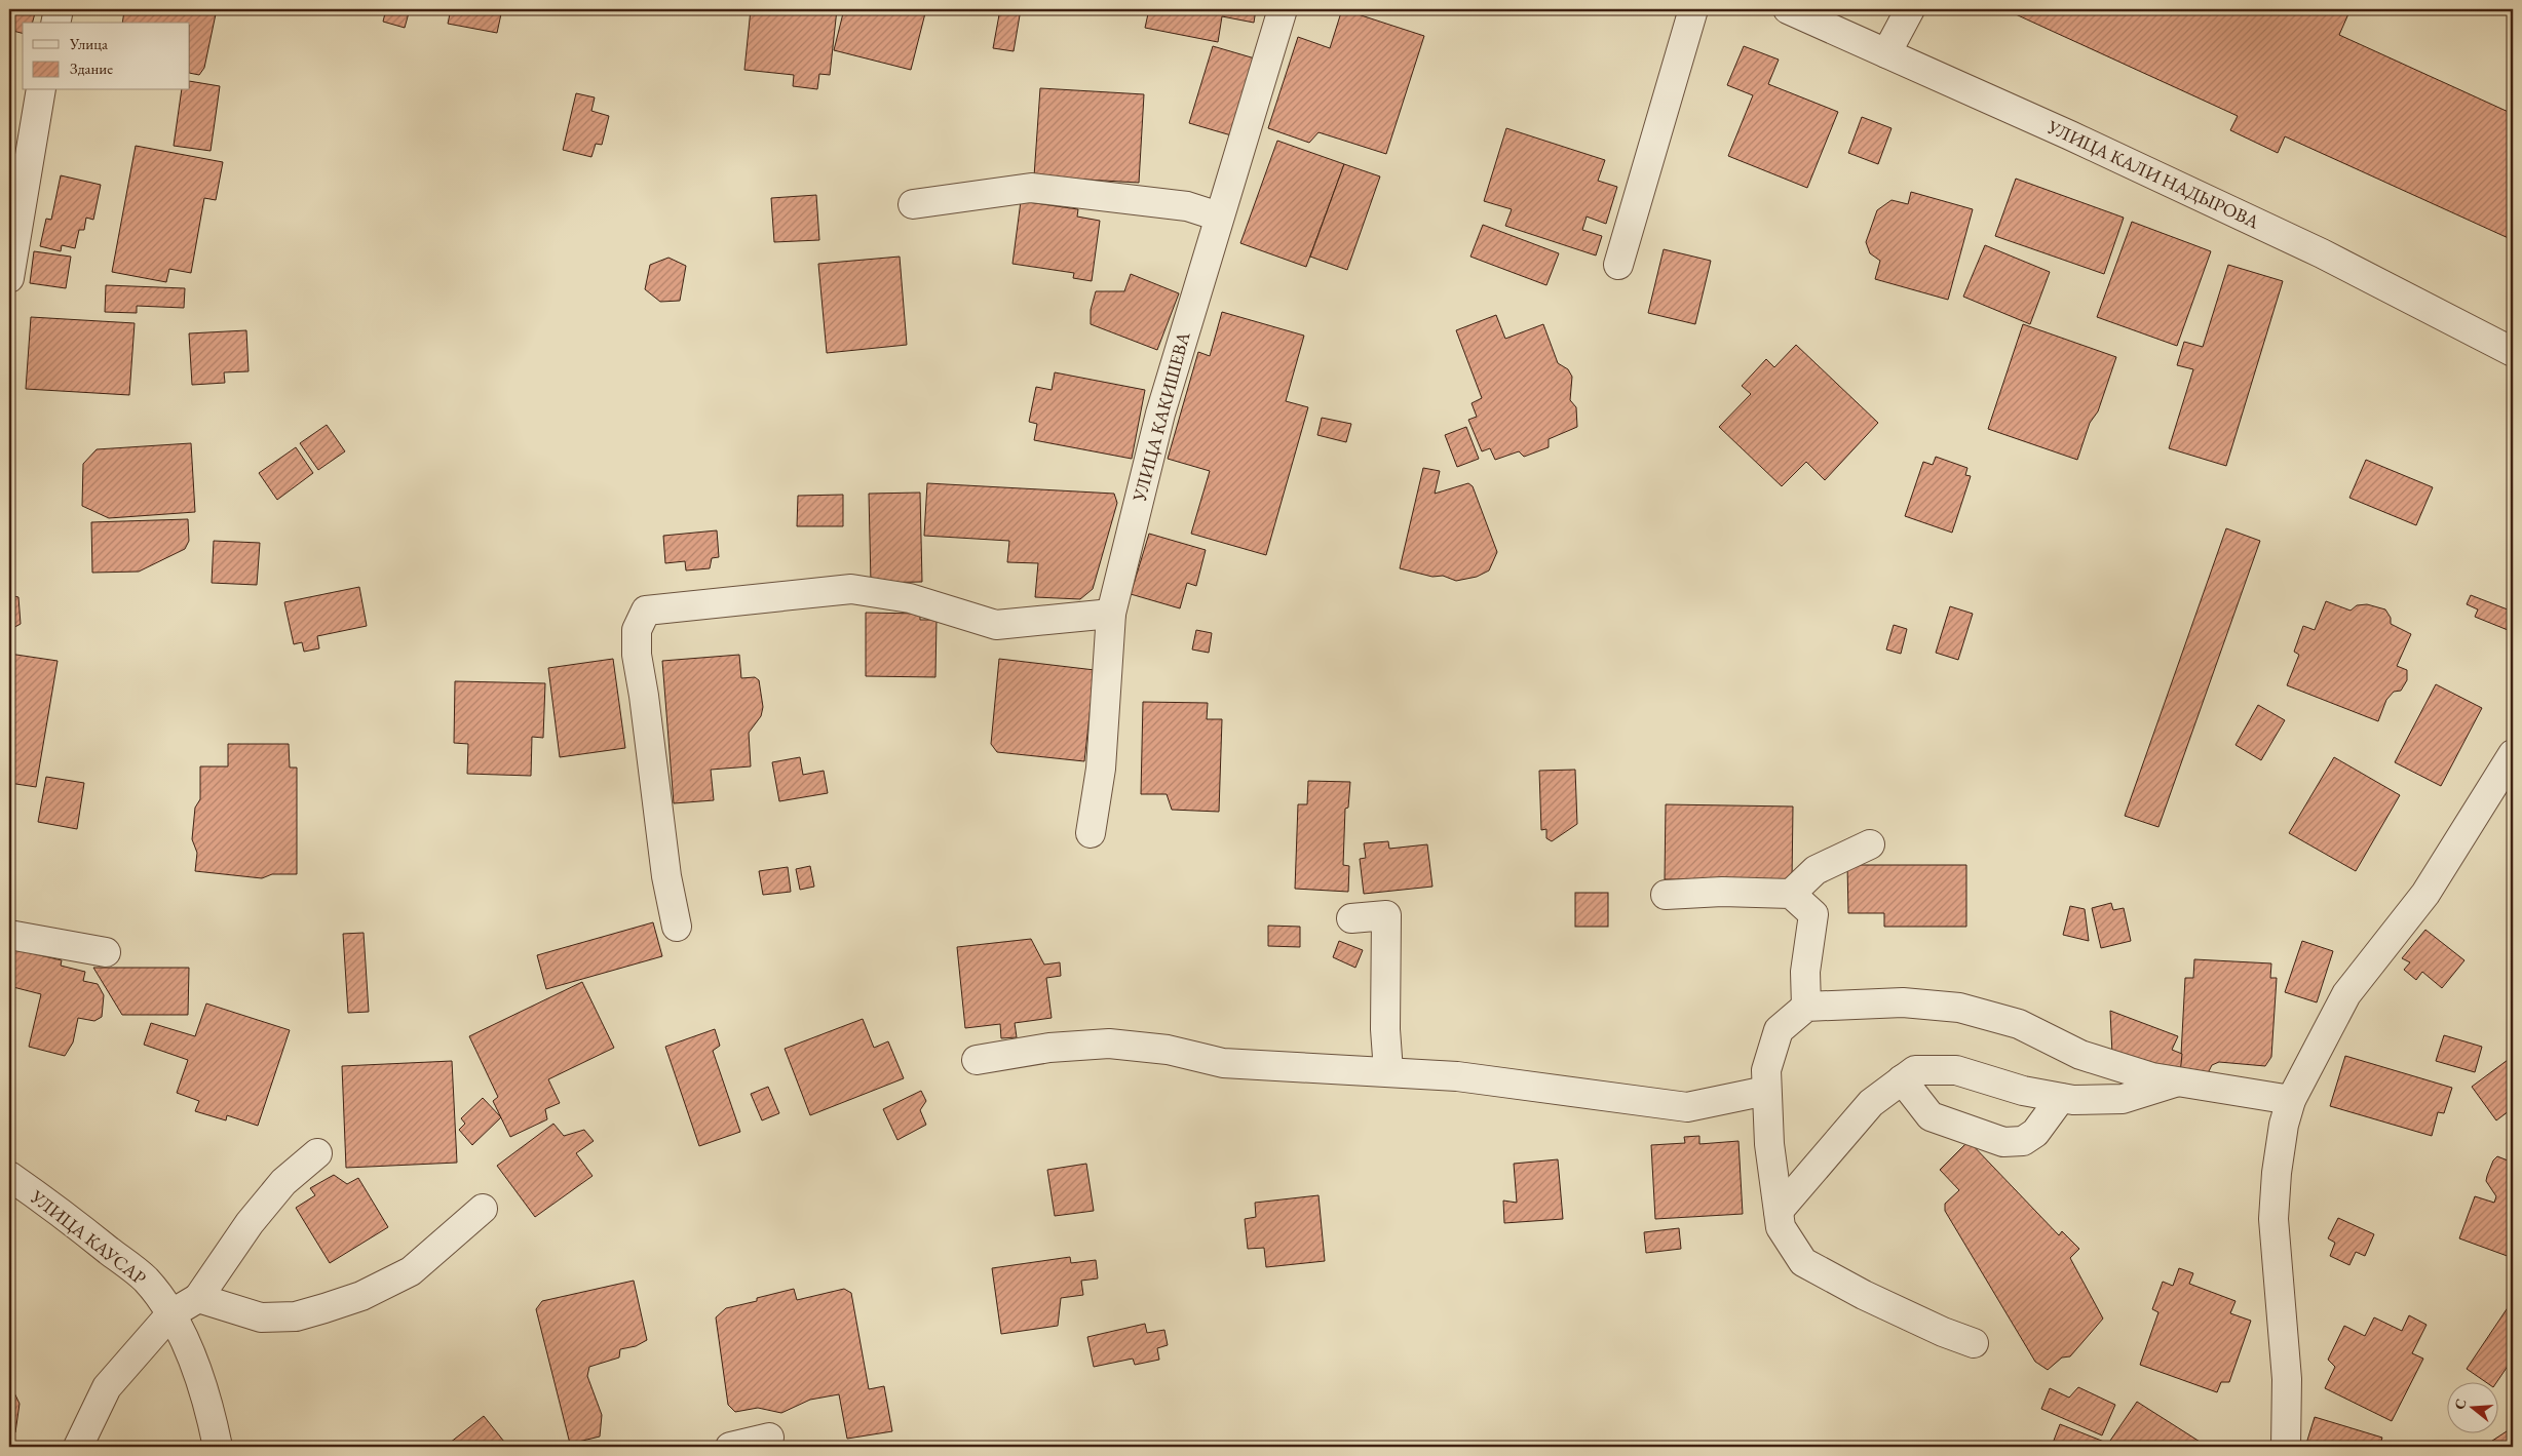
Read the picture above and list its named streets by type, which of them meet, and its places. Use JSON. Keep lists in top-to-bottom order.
{
  "streets": {
    "street": ["УЛИЦА КАЛИ НАДЫРОВА", "УЛИЦА КАКИШЕВА", "УЛИЦА КАУСАР"]
  },
  "legend": ["Улица", "Здание"],
  "north": "left"
}
